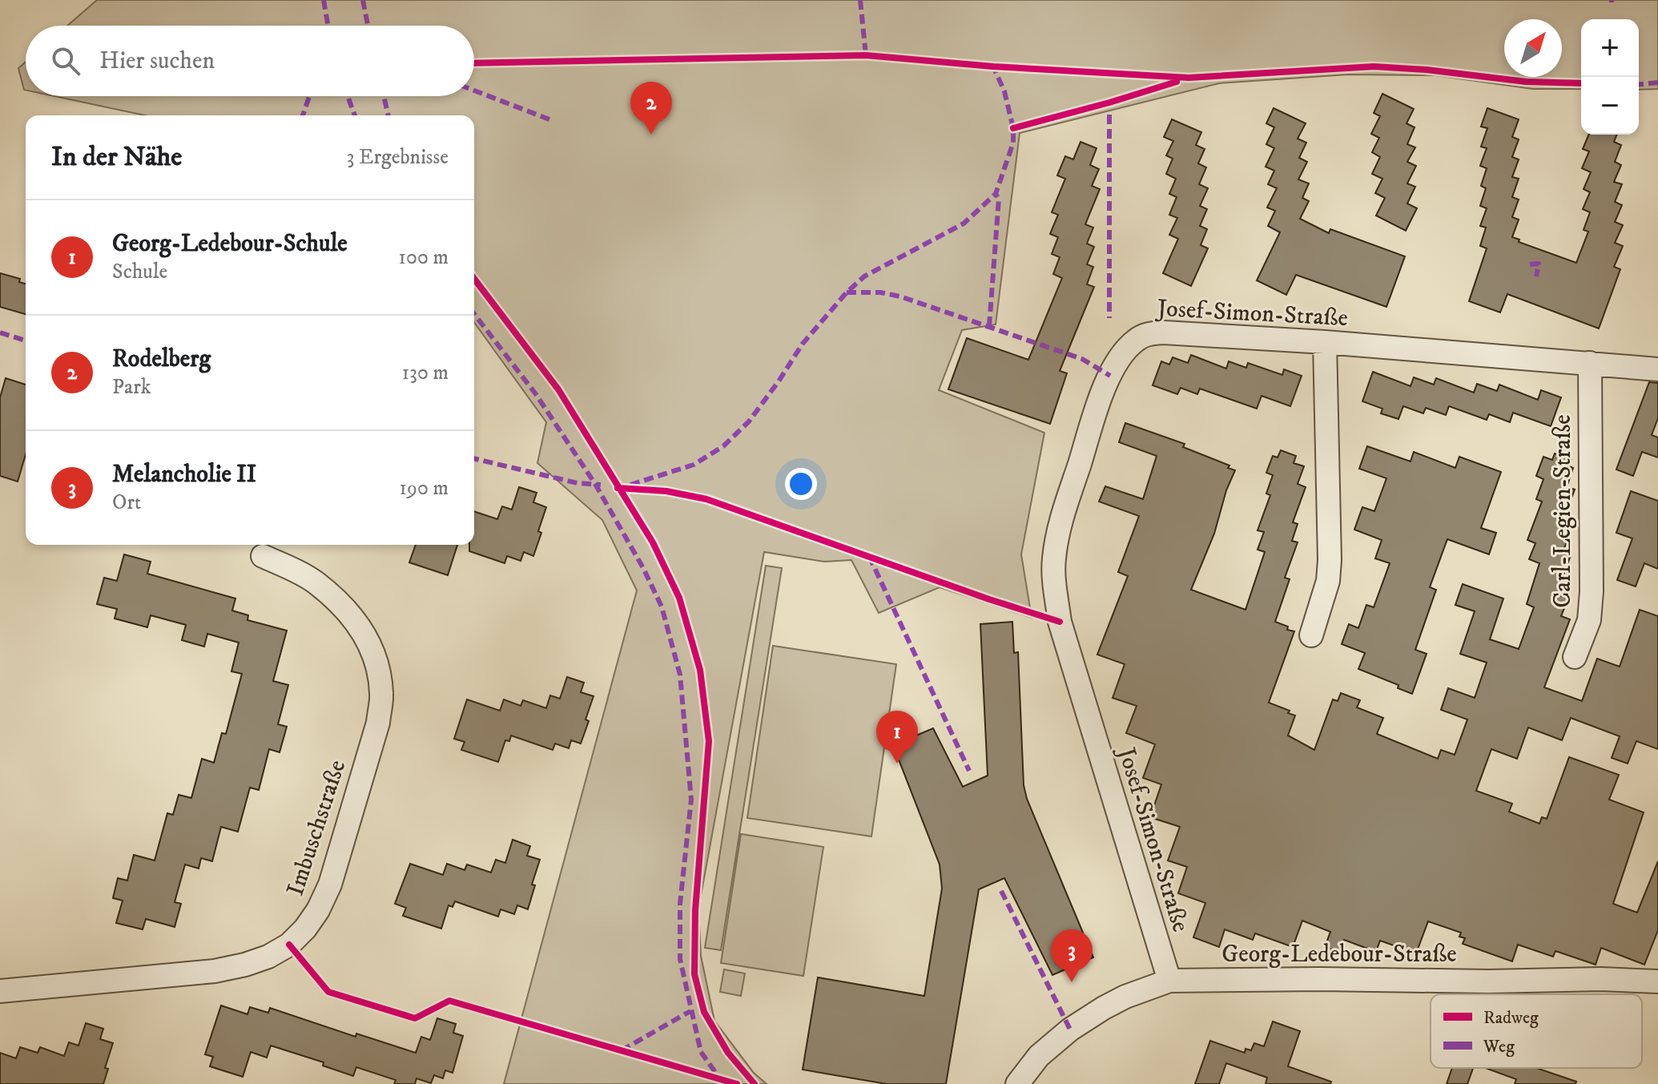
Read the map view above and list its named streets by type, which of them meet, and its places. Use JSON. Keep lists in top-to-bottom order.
{
  "streets": {
    "street": [
      "Josef-Simon-Straße",
      "Carl-Legien-Straße",
      "Imbuschstraße",
      "Georg-Ledebour-Straße"
    ]
  },
  "crossings": [
    ["Josef-Simon-Straße", "Carl-Legien-Straße"],
    ["Josef-Simon-Straße", "Georg-Ledebour-Straße"]
  ],
  "legend": ["Radweg", "Weg"],
  "north": "top right",
  "page": {
    "map_buttons": ["+", "−"],
    "search": "Hier suchen",
    "pins": ["2", "1", "3"],
    "heading": ["In der Nähe", "3 Ergebnisse"],
    "list": [
      {
        "mark": "1",
        "name": "Georg-Ledebour-Schule",
        "note": "Schule",
        "value": "100 m"
      },
      {
        "mark": "2",
        "name": "Rodelberg",
        "note": "Park",
        "value": "130 m"
      },
      {
        "mark": "3",
        "name": "Melancholie II",
        "note": "Ort",
        "value": "190 m"
      }
    ]
  }
}
